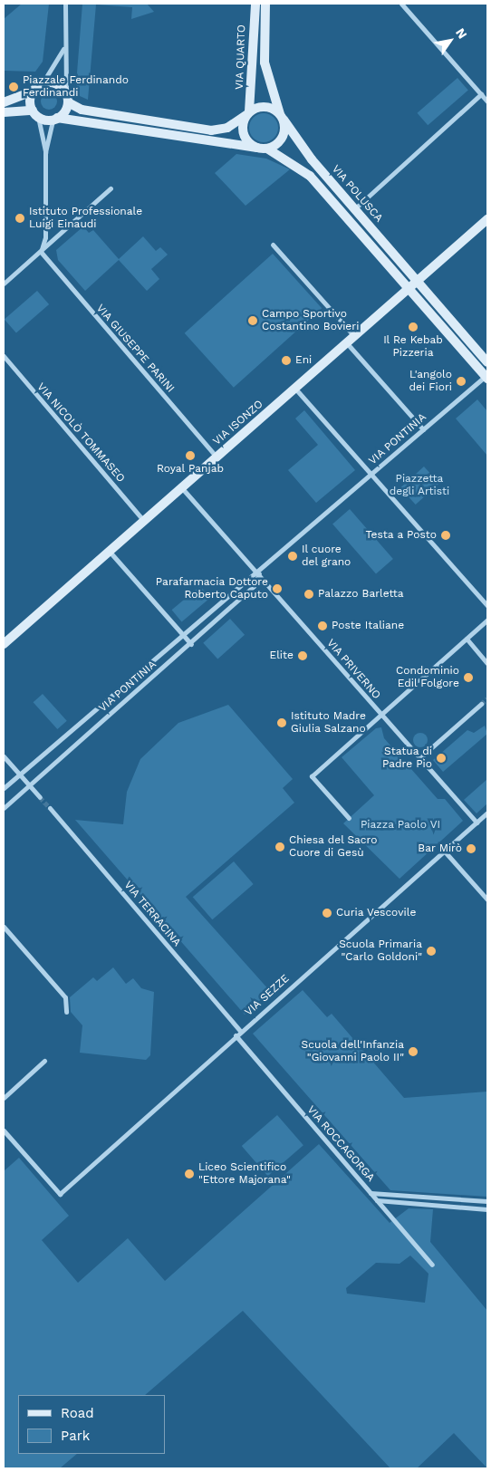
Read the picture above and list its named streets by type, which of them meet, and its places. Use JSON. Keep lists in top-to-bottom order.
{
  "streets": {
    "street": [
      "VIA QUARTO",
      "VIA POLUSCA",
      "VIA GIUSEPPE PARINI",
      "VIA ISONZO",
      "VIA NICOLÒ TOMMASEO",
      "VIA PONTINIA",
      "VIA PRIVERNO",
      "VIA TERRACINA",
      "VIA SEZZE",
      "VIA ROCCAGORGA"
    ]
  },
  "crossings": [
    ["VIA QUARTO", "VIA POLUSCA"],
    ["VIA POLUSCA", "VIA ISONZO"],
    ["VIA POLUSCA", "VIA PONTINIA"],
    ["VIA GIUSEPPE PARINI", "VIA ISONZO"],
    ["VIA ISONZO", "VIA NICOLÒ TOMMASEO"],
    ["VIA ISONZO", "VIA PRIVERNO"],
    ["VIA PONTINIA", "VIA PRIVERNO"],
    ["VIA PRIVERNO", "VIA SEZZE"],
    ["VIA TERRACINA", "VIA SEZZE"],
    ["VIA SEZZE", "VIA ROCCAGORGA"]
  ],
  "parks": ["Piazzetta degli Artisti", "Piazza Paolo VI"],
  "places": [
    "Piazzale Ferdinando Ferdinandi",
    "Istituto Professionale Luigi Einaudi",
    "Campo Sportivo Costantino Bovieri",
    "Il Re Kebab Pizzeria",
    "Eni",
    "L'angolo dei Fiori",
    "Royal Panjab",
    "Testa a Posto",
    "Il cuore del grano",
    "Parafarmacia Dottore Roberto Caputo",
    "Palazzo Barletta",
    "Poste Italiane",
    "Elite",
    "Condominio Edil Folgore",
    "Istituto Madre Giulia Salzano",
    "Statua di Padre Pio",
    "Chiesa del Sacro Cuore di Gesù",
    "Bar Mirò",
    "Curia Vescovile",
    "Scuola Primaria \"Carlo Goldoni\"",
    "Scuola dell'Infanzia \"Giovanni Paolo II\"",
    "Liceo Scientifico \"Ettore Majorana\""
  ],
  "legend": ["Road", "Park"],
  "north": "top right"
}
